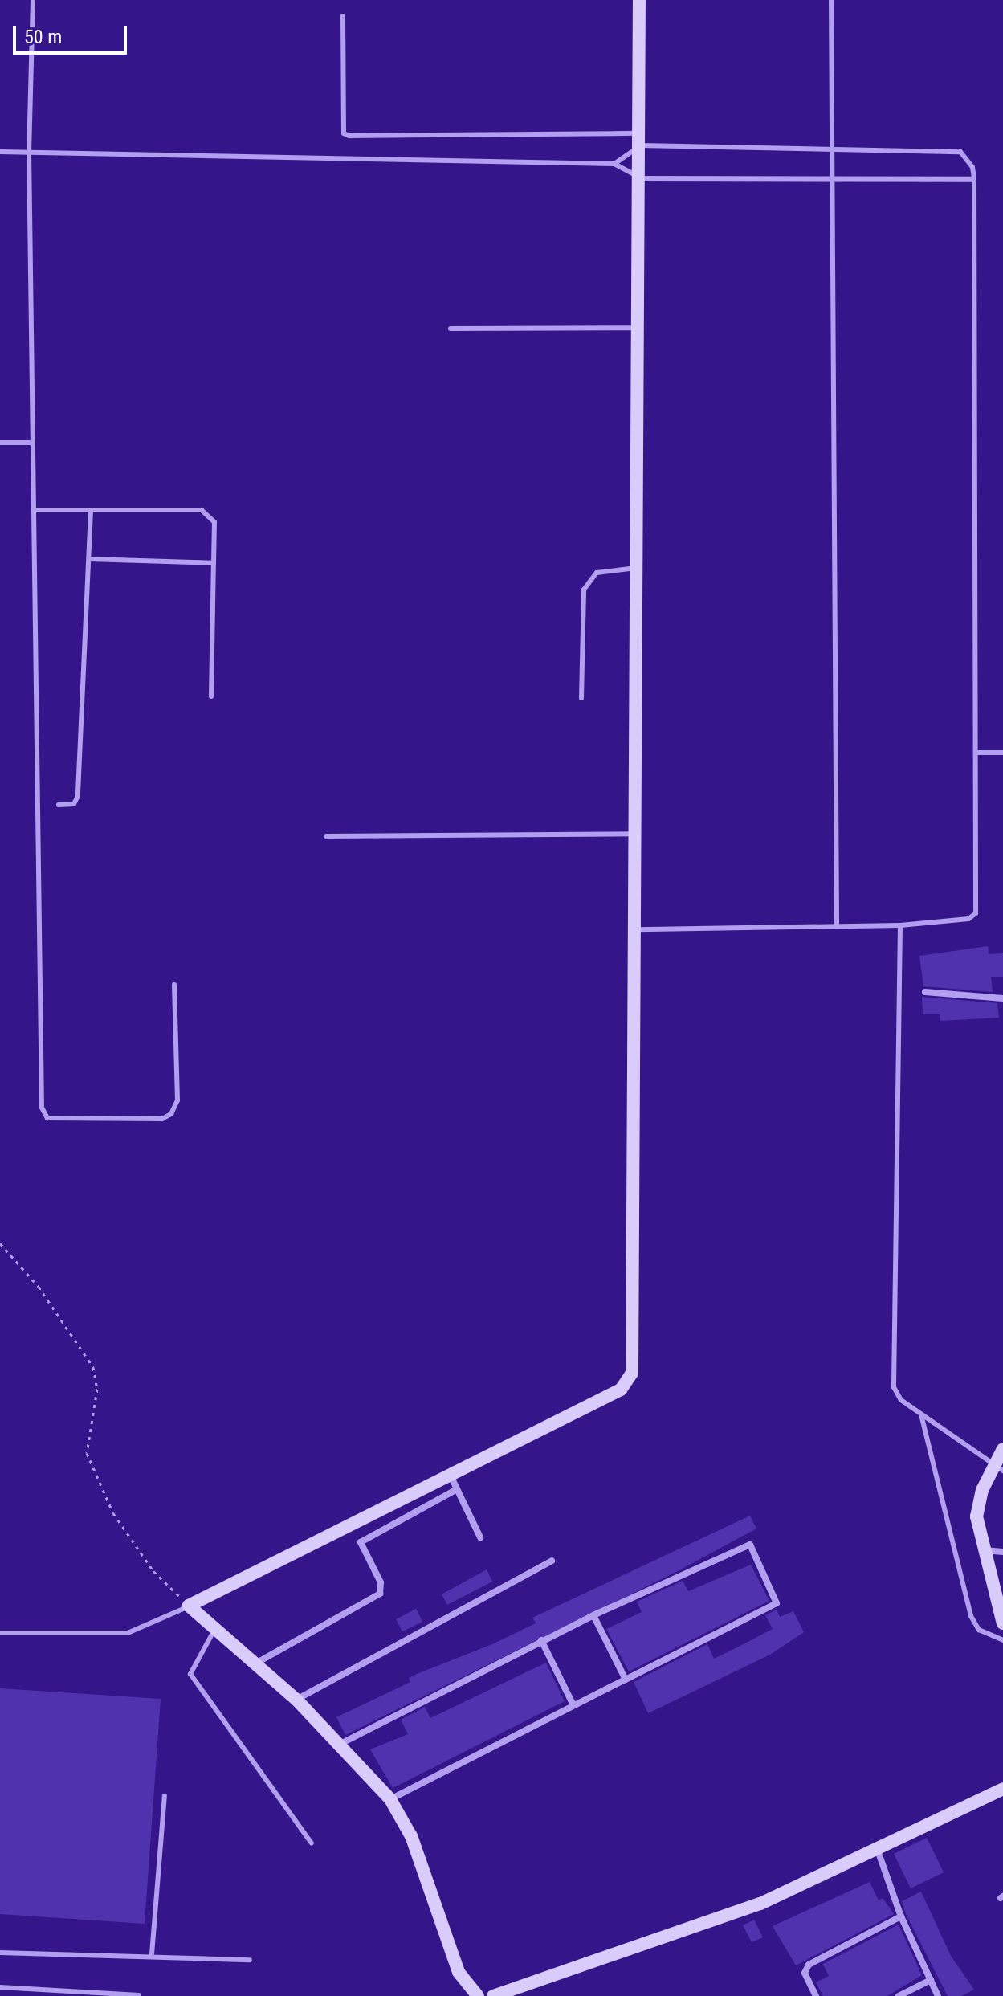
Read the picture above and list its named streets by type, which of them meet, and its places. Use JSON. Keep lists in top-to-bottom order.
{
  "scale_bar": "50 m"
}
